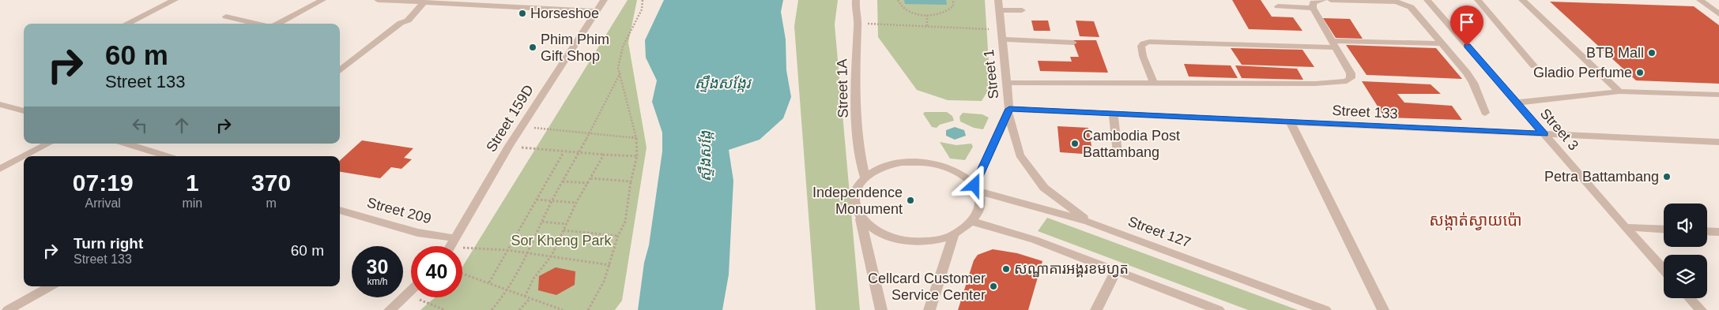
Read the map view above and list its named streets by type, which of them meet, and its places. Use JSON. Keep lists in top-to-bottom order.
{
  "streets": {
    "street": [
      "Street 1",
      "Street 1A",
      "Street 133",
      "Street 159D",
      "Street 3",
      "Street 209",
      "Street 127"
    ]
  },
  "crossings": [
    ["Street 1", "Street 1A"],
    ["Street 1", "Street 133"],
    ["Street 1", "Street 127"],
    ["Street 1A", "Street 127"],
    ["Street 133", "Street 3"],
    ["Street 159D", "Street 209"]
  ],
  "districts": ["សង្កាត់ស្វាយប៉ោ"],
  "water": ["ស្ទឹងសង្កែរ", "ស្ទឹងសង្កែ"],
  "parks": ["Sor Kheng Park"],
  "places": [
    "Horseshoe",
    "Phim Phim Gift Shop",
    "BTB Mall",
    "Gladio Perfume",
    "Cambodia Post Battambang",
    "Petra Battambang",
    "Independence Monument",
    "សណ្ឋាគារអង្គរខមហ្វត",
    "Cellcard Customer Service Center"
  ],
  "page": {
    "turn": ["60 m", "Street 133"],
    "eta": [
      "07:19",
      "Arrival",
      "1",
      "min",
      "370",
      "m"
    ],
    "list": [
      {
        "name": "Turn right",
        "note": "Street 133",
        "value": "60 m"
      }
    ],
    "speed": "30 km/h",
    "limit": "40"
  }
}
